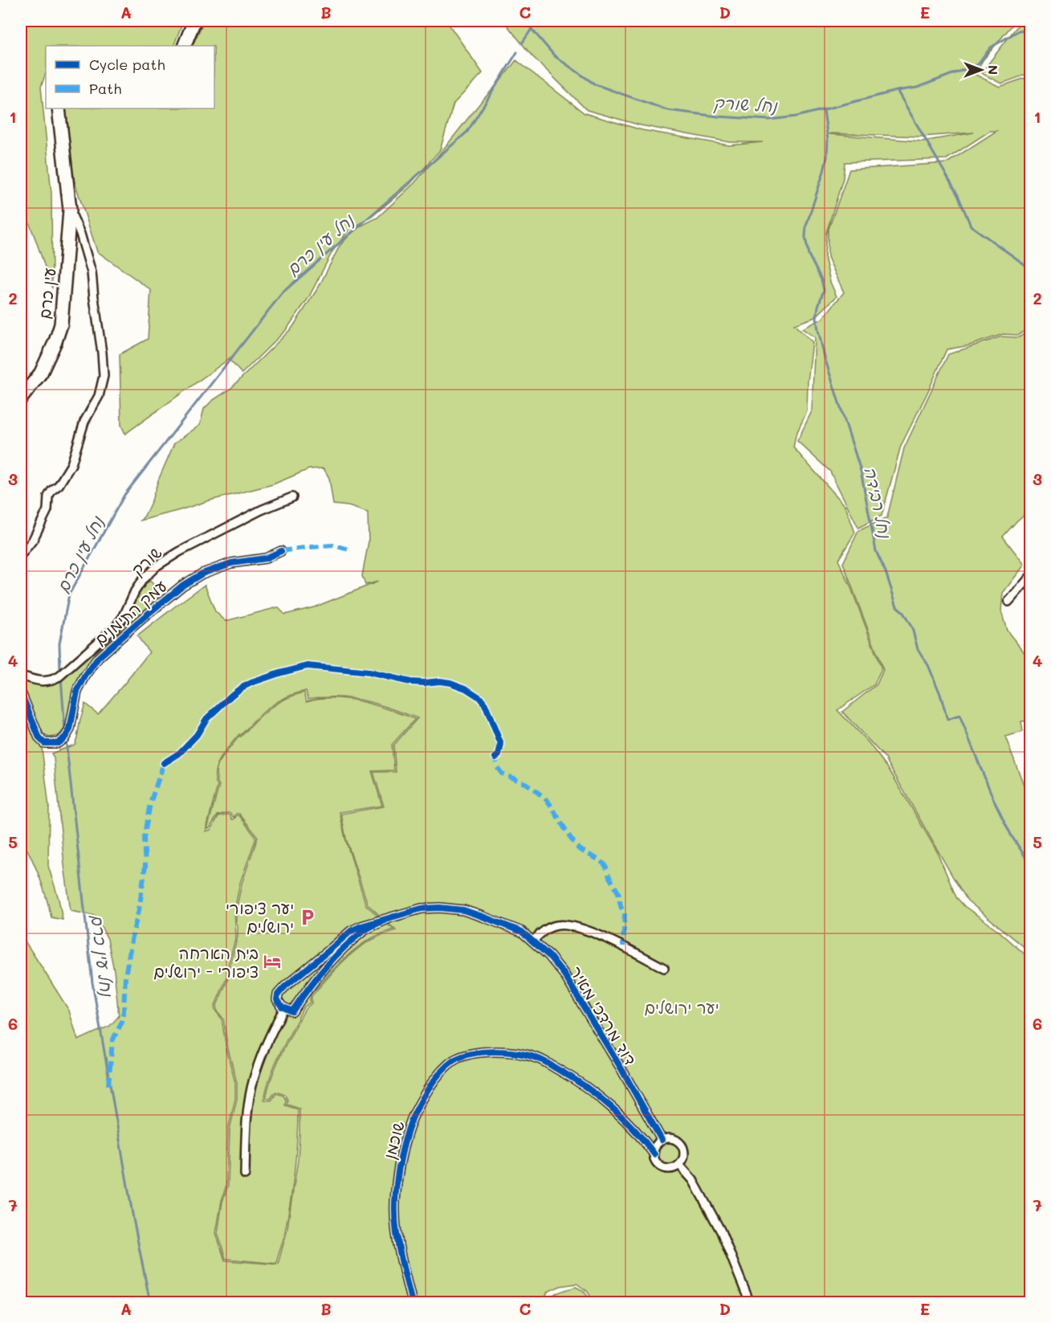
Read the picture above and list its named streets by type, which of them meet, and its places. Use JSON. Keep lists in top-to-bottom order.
{
  "streets": {
    "main road": ["עין כרם"],
    "street": [
      "שורק",
      "עמק התימנים",
      "דוד מרדכי מאיר",
      "שוכמן"
    ]
  },
  "crossings": [
    ["דוד מרדכי מאיר", "שוכמן"]
  ],
  "water": ["נחל שורק", "נחל עין כרם", "נחל רבידה"],
  "parks": ["יער ירושלים"],
  "places": {
    "parking": ["יער ציפורי ירושלים"],
    "hotel": ["בית הארחה ציפורי - ירושלים"]
  },
  "legend": ["Cycle path", "Path"],
  "north": "right",
  "grid": {
    "columns": [
      "A",
      "B",
      "C",
      "D",
      "E"
    ],
    "rows": [
      "1",
      "2",
      "3",
      "4",
      "5",
      "6",
      "7"
    ]
  }
}
